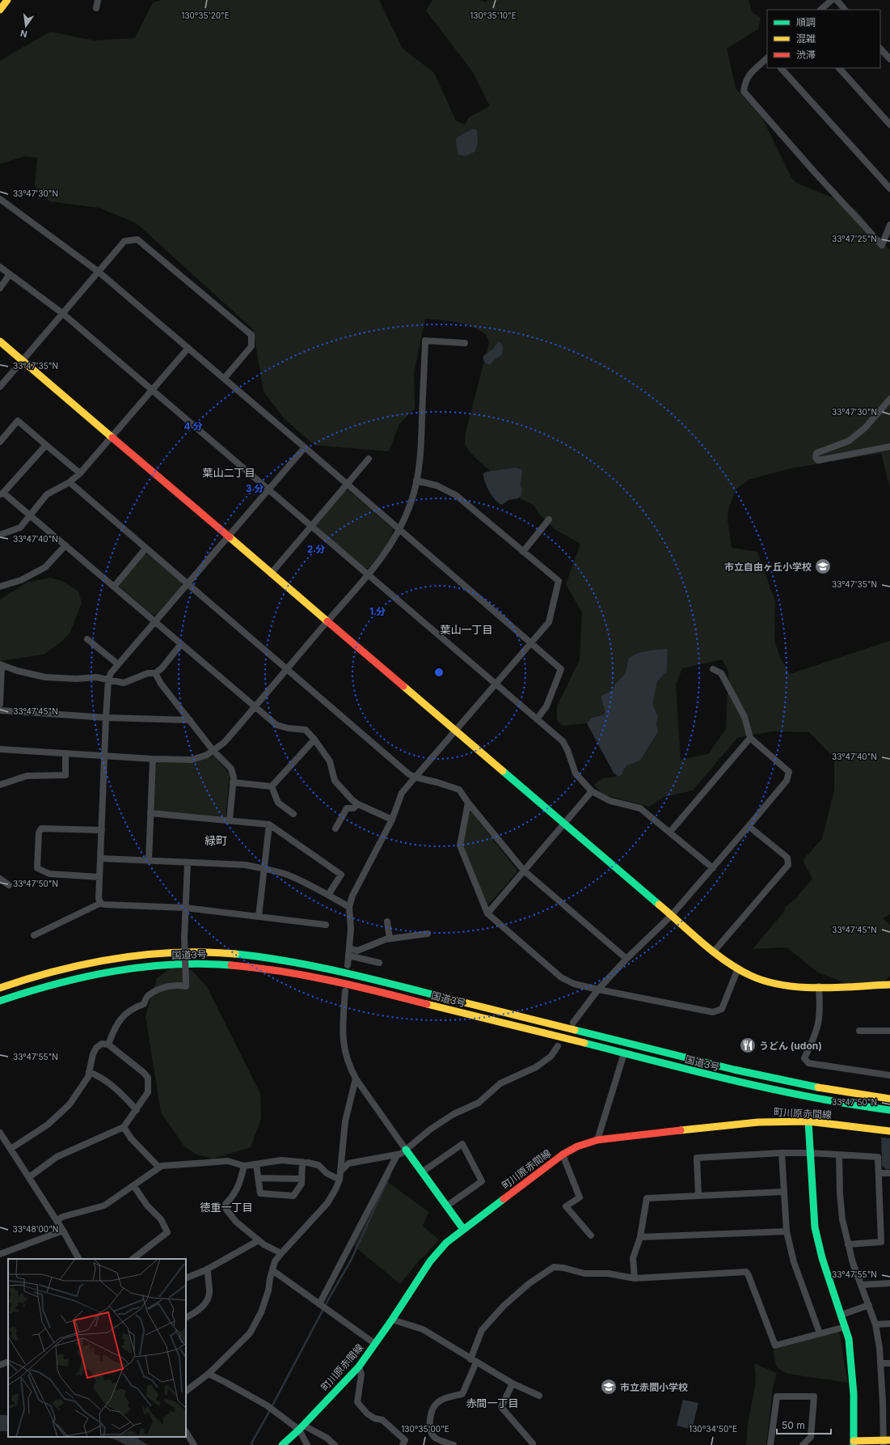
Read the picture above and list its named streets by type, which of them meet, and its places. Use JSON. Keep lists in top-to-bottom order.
{
  "streets": {
    "main road": ["国道3号", "町川原赤間線"]
  },
  "districts": [
    "葉山二丁目",
    "葉山一丁目",
    "緑町",
    "徳重一丁目",
    "赤間一丁目"
  ],
  "places": {
    "school or university": ["市立自由ヶ丘小学校", "市立赤間小学校"],
    "restaurant": ["うどん (udon)"]
  },
  "legend": ["順調", "混雑", "渋滞"],
  "scale_bar": "50 m",
  "north": "bottom",
  "coordinates": [
    "130°35'20\"E",
    "130°35'10\"E",
    "33°47'30\"N",
    "33°47'25\"N",
    "33°47'35\"N",
    "33°47'40\"N",
    "33°47'45\"N",
    "33°47'50\"N",
    "33°47'55\"N",
    "33°48'00\"N",
    "130°35'00\"E",
    "130°34'50\"E"
  ],
  "rings": [
    "4 分",
    "3 分",
    "2 分",
    "1 分"
  ]
}
